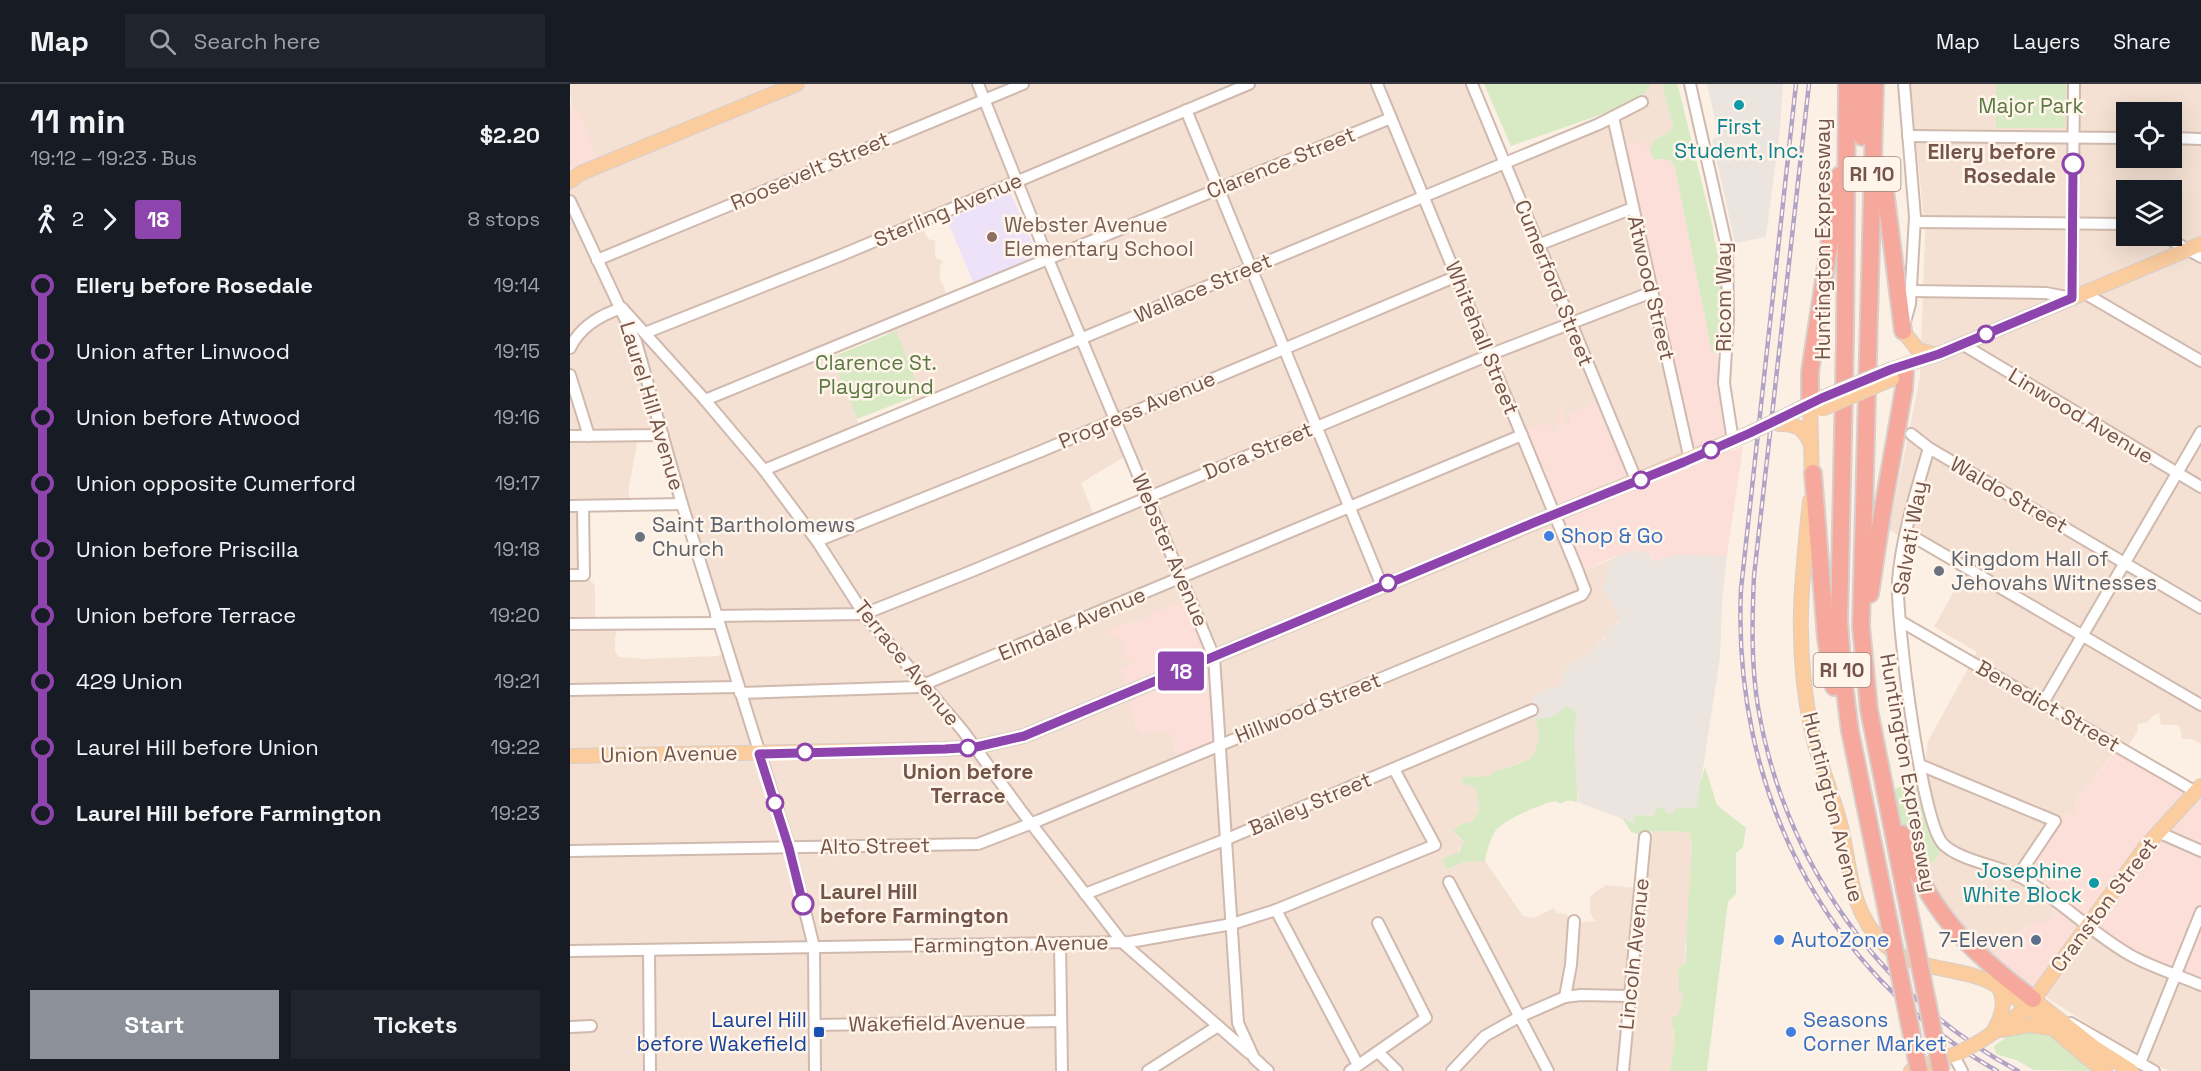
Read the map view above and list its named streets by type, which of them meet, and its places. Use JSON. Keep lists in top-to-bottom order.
{
  "streets": {
    "highway": ["RI 10", "Huntington Expressway"],
    "main road": ["Union Avenue", "Huntington Avenue", "Cranston Street"],
    "street": [
      "Clarence Street",
      "Roosevelt Street",
      "Sterling Avenue",
      "Cumerford Street",
      "Wallace Street",
      "Atwood Street",
      "Ricom Way",
      "Whitehall Street",
      "Laurel Hill Avenue",
      "Progress Avenue",
      "Linwood Avenue",
      "Dora Street",
      "Waldo Street",
      "Salvati Way",
      "Webster Avenue",
      "Elmdale Avenue",
      "Terrace Avenue",
      "Benedict Street",
      "Hillwood Street",
      "Bailey Street",
      "Alto Street",
      "Farmington Avenue",
      "Lincoln Avenue",
      "Wakefield Avenue"
    ]
  },
  "crossings": [
    ["Clarence Street", "Whitehall Street"],
    ["Clarence Street", "Webster Avenue"],
    ["Clarence Street", "Terrace Avenue"],
    ["Roosevelt Street", "Laurel Hill Avenue"],
    ["Roosevelt Street", "Webster Avenue"],
    ["Sterling Avenue", "Webster Avenue"],
    ["Sterling Avenue", "Terrace Avenue"],
    ["Cumerford Street", "Wallace Street"],
    ["Cumerford Street", "Dora Street"],
    ["Cumerford Street", "Union Avenue"],
    ["Wallace Street", "Atwood Street"],
    ["Wallace Street", "Whitehall Street"],
    ["Wallace Street", "Webster Avenue"],
    ["Wallace Street", "Terrace Avenue"],
    ["Atwood Street", "Dora Street"],
    ["Atwood Street", "Union Avenue"],
    ["Ricom Way", "Union Avenue"],
    ["Whitehall Street", "Progress Avenue"],
    ["Whitehall Street", "Dora Street"],
    ["Whitehall Street", "Elmdale Avenue"],
    ["Whitehall Street", "Hillwood Street"],
    ["Whitehall Street", "Union Avenue"],
    ["Laurel Hill Avenue", "Elmdale Avenue"],
    ["Laurel Hill Avenue", "Terrace Avenue"],
    ["Laurel Hill Avenue", "Union Avenue"],
    ["Laurel Hill Avenue", "Alto Street"],
    ["Laurel Hill Avenue", "Farmington Avenue"],
    ["Laurel Hill Avenue", "Wakefield Avenue"],
    ["Progress Avenue", "Webster Avenue"],
    ["Progress Avenue", "Terrace Avenue"],
    ["Linwood Avenue", "Union Avenue"],
    ["Dora Street", "Webster Avenue"],
    ["Dora Street", "Terrace Avenue"],
    ["Waldo Street", "Salvati Way"],
    ["Salvati Way", "Benedict Street"],
    ["Webster Avenue", "Elmdale Avenue"],
    ["Webster Avenue", "Terrace Avenue"],
    ["Webster Avenue", "Hillwood Street"],
    ["Webster Avenue", "Union Avenue"],
    ["Webster Avenue", "Bailey Street"],
    ["Webster Avenue", "Farmington Avenue"],
    ["Elmdale Avenue", "Terrace Avenue"],
    ["Terrace Avenue", "Hillwood Street"],
    ["Terrace Avenue", "Union Avenue"],
    ["Terrace Avenue", "Bailey Street"],
    ["Terrace Avenue", "Alto Street"],
    ["Terrace Avenue", "Farmington Avenue"],
    ["Benedict Street", "Cranston Street"],
    ["Hillwood Street", "Alto Street"],
    ["Union Avenue", "Huntington Avenue"],
    ["Bailey Street", "Farmington Avenue"],
    ["Huntington Avenue", "Cranston Street"]
  ],
  "parks": ["Major Park", "Clarence St. Playground"],
  "places": {
    "other": [
      "First Student, Inc.",
      "Ellery before Rosedale",
      "Webster Avenue Elementary School",
      "Shop & Go",
      "Saint Bartholomews Church",
      "Kingdom Hall of Jehovahs Witnesses",
      "Union before Terrace",
      "Josephine White Block",
      "Laurel Hill before Farmington",
      "AutoZone",
      "7-Eleven",
      "Seasons Corner Market"
    ],
    "transit": ["Laurel Hill before Wakefield"]
  },
  "lines": ["bus line 18"],
  "page": {
    "header": "Map",
    "search": "Search here",
    "nav": ["Map", "Layers", "Share"],
    "heading": ["11 min", "19:12 – 19:23 · Bus", "$2.20"],
    "on_map": "18",
    "legs": ["2", "18", "8 stops"],
    "list": [
      {
        "name": "Ellery before Rosedale",
        "value": "19:14"
      },
      {
        "name": "Union after Linwood",
        "value": "19:15"
      },
      {
        "name": "Union before Atwood",
        "value": "19:16"
      },
      {
        "name": "Union opposite Cumerford",
        "value": "19:17"
      },
      {
        "name": "Union before Priscilla",
        "value": "19:18"
      },
      {
        "name": "Union before Terrace",
        "value": "19:20"
      },
      {
        "name": "429 Union",
        "value": "19:21"
      },
      {
        "name": "Laurel Hill before Union",
        "value": "19:22"
      },
      {
        "name": "Laurel Hill before Farmington",
        "value": "19:23"
      }
    ],
    "buttons": ["Start", "Tickets"]
  }
}
